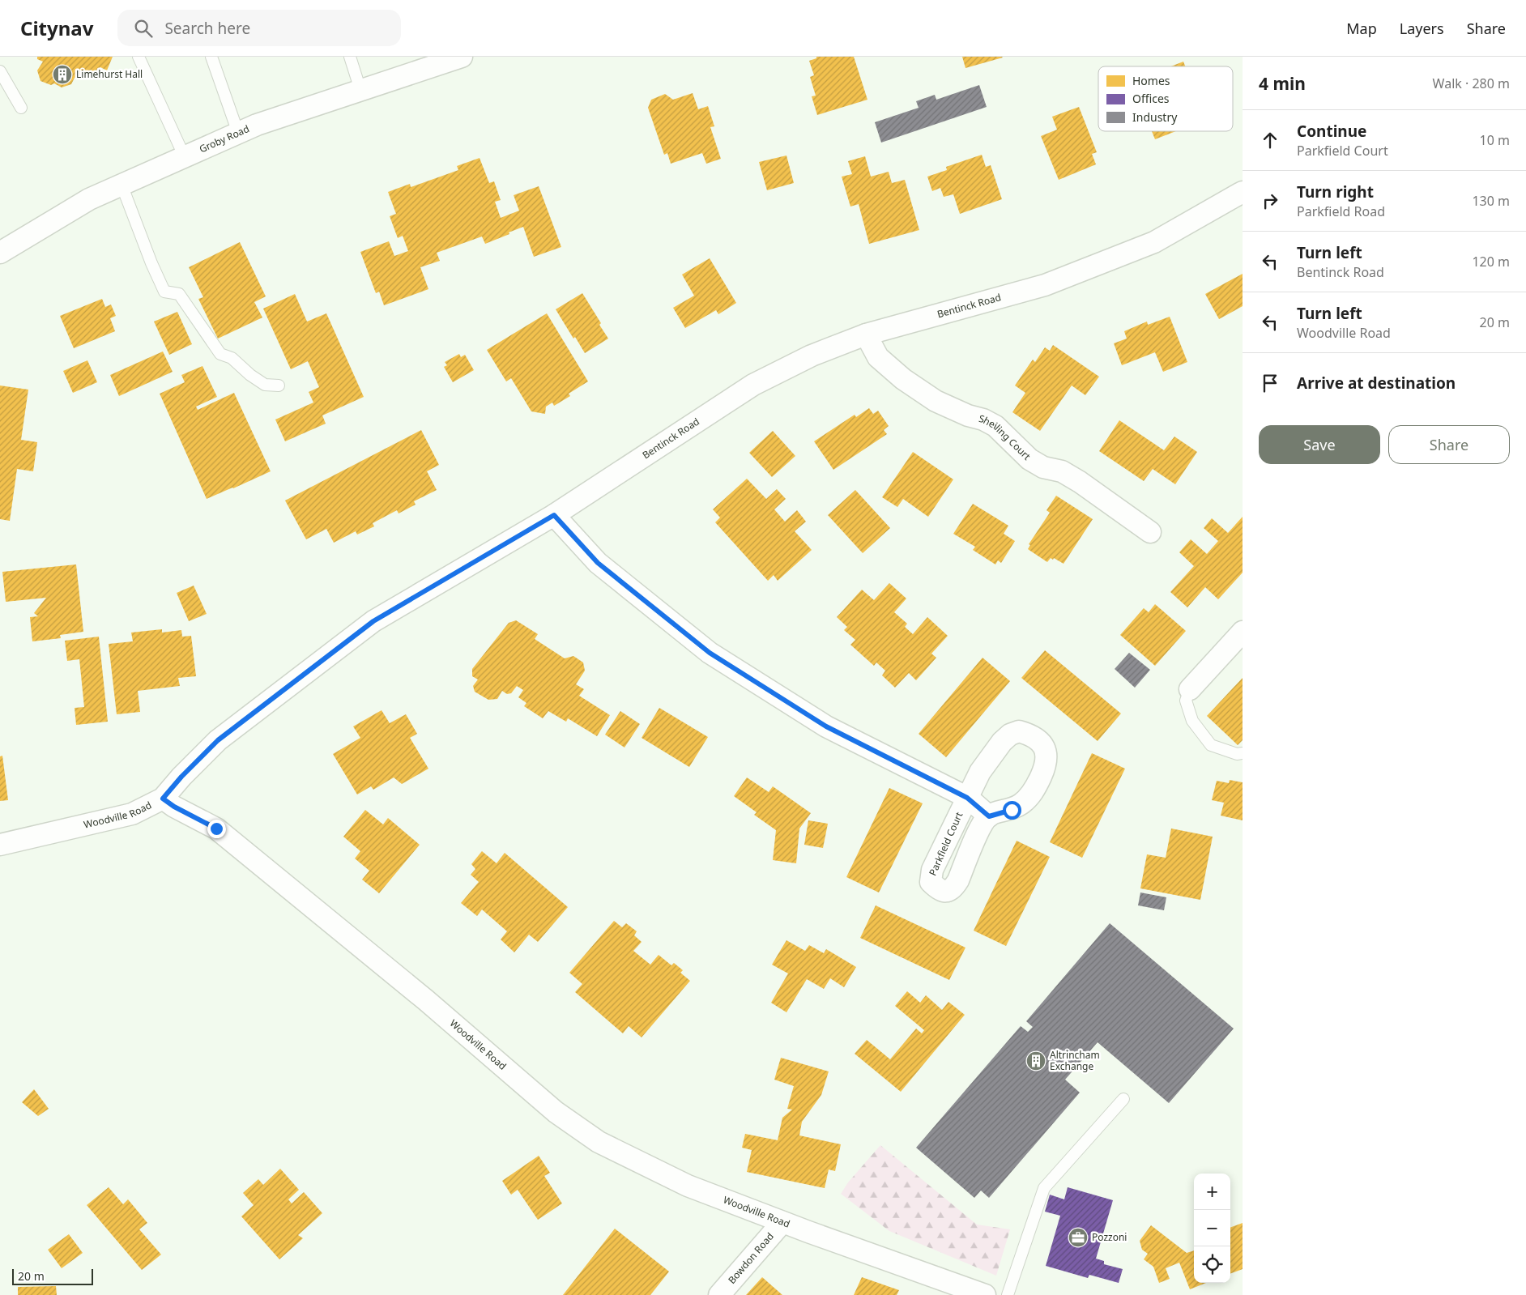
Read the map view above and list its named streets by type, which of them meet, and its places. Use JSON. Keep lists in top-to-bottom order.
{
  "streets": {
    "street": [
      "Groby Road",
      "Bentinck Road",
      "Sheiling Court",
      "Woodville Road",
      "Parkfield Court",
      "Bowdon Road"
    ]
  },
  "crossings": [
    ["Bentinck Road", "Sheiling Court"],
    ["Bentinck Road", "Woodville Road"],
    ["Woodville Road", "Bowdon Road"]
  ],
  "places": {
    "building": ["Limehurst Hall", "Altrincham Exchange"],
    "office": ["Pozzoni"]
  },
  "legend": ["Homes", "Offices", "Industry"],
  "scale_bar": "20 m",
  "page": {
    "header": "Citynav",
    "search": "Search here",
    "nav": ["Map", "Layers", "Share"],
    "heading": ["4 min", "Walk · 280 m"],
    "list": [
      ["Continue", "Parkfield Court", "10 m"],
      ["Turn right", "Parkfield Road", "130 m"],
      ["Turn left", "Bentinck Road", "120 m"],
      ["Turn left", "Woodville Road", "20 m"],
      "Arrive at destination"
    ],
    "buttons": ["Save", "Share"],
    "map_buttons": ["+", "−"],
    "scale": "20 m"
  }
}
